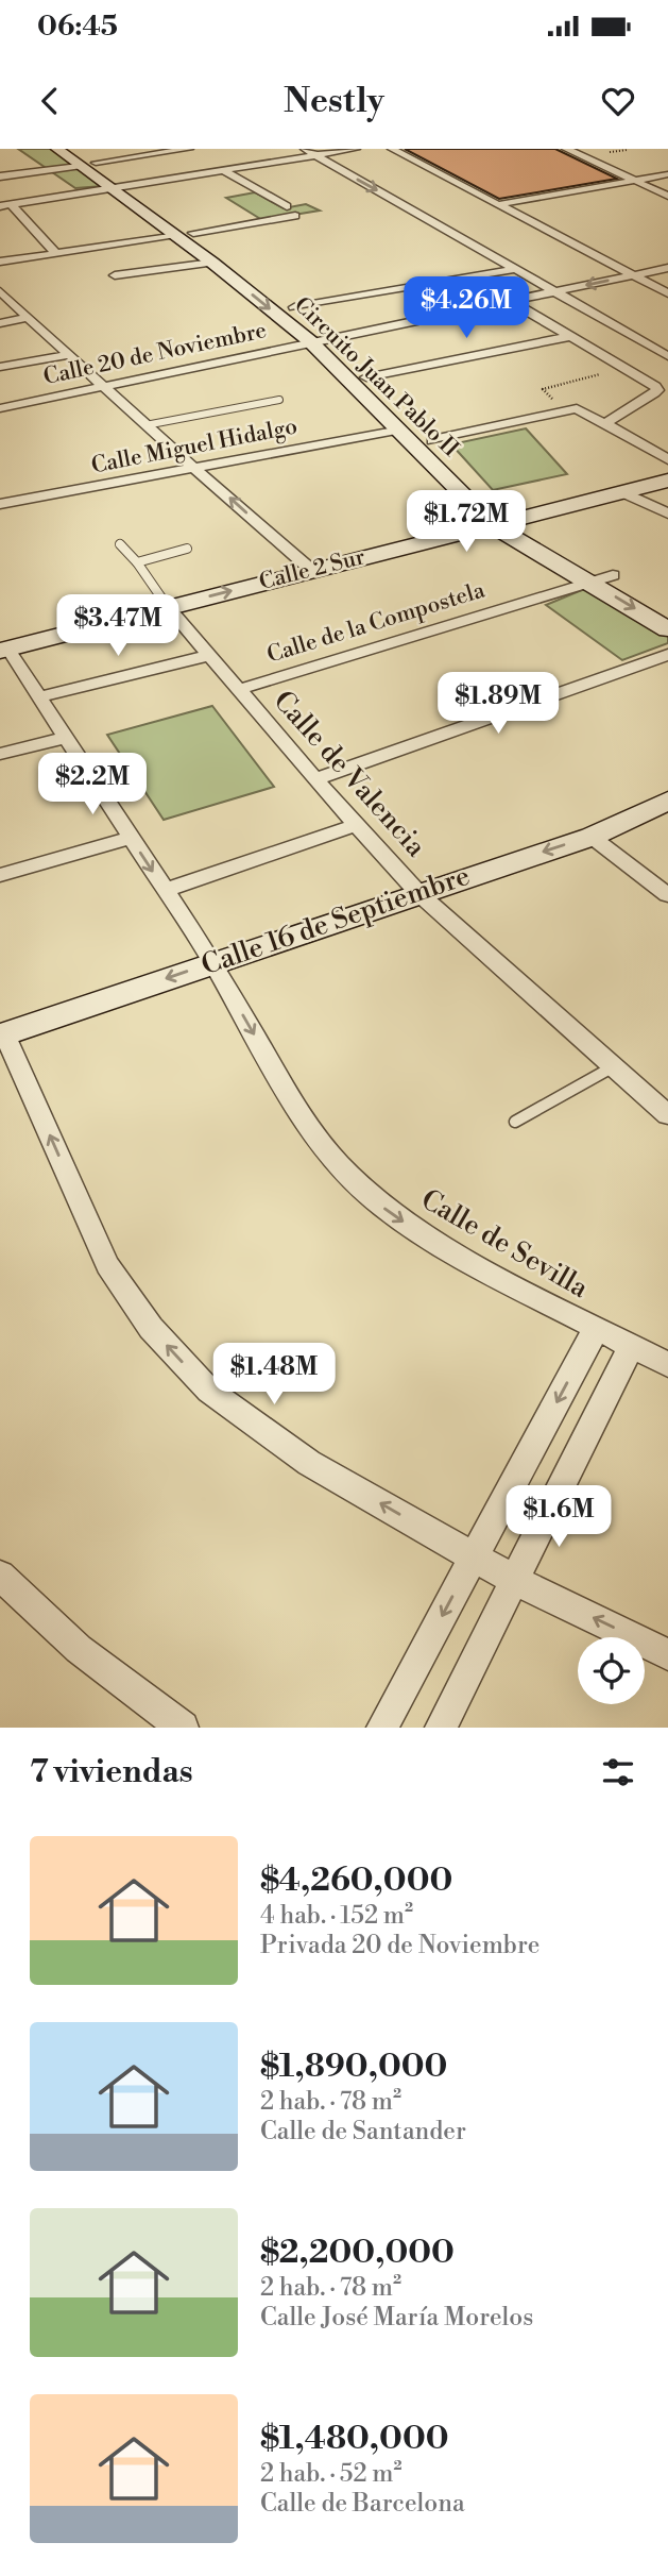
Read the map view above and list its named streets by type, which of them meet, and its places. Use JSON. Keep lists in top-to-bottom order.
{
  "streets": {
    "main road": ["Circuito Juan Pablo II", "Calle 2 Sur", "Calle 16 de Septiembre"],
    "street": [
      "Calle 20 de Noviembre",
      "Calle Miguel Hidalgo",
      "Calle de la Compostela",
      "Calle de Valencia",
      "Calle de Sevilla"
    ]
  },
  "crossings": [
    ["Calle 20 de Noviembre", "Circuito Juan Pablo II"],
    ["Circuito Juan Pablo II", "Calle Miguel Hidalgo"],
    ["Circuito Juan Pablo II", "Calle 2 Sur"],
    ["Circuito Juan Pablo II", "Calle de la Compostela"],
    ["Calle 2 Sur", "Calle de Valencia"],
    ["Calle 2 Sur", "Calle de Sevilla"],
    ["Calle de la Compostela", "Calle de Valencia"],
    ["Calle de Valencia", "Calle 16 de Septiembre"],
    ["Calle 16 de Septiembre", "Calle de Sevilla"]
  ],
  "one_way": ["Calle 16 de Septiembre", "Calle de Sevilla"],
  "page": {
    "status": "06:45",
    "header": "Nestly",
    "price": [
      "$4.26M",
      "$1.72M",
      "$3.47M",
      "$1.89M",
      "$2.2M",
      "$1.48M",
      "$1.6M"
    ],
    "heading": "7 viviendas",
    "list": [
      {
        "name": "$4,260,000",
        "note": "4 hab. · 152 m² · Privada 20 de Noviembre"
      },
      {
        "name": "$1,890,000",
        "note": "2 hab. · 78 m² · Calle de Santander"
      },
      {
        "name": "$2,200,000",
        "note": "2 hab. · 78 m² · Calle José María Morelos"
      },
      {
        "name": "$1,480,000",
        "note": "2 hab. · 52 m² · Calle de Barcelona"
      }
    ]
  }
}
